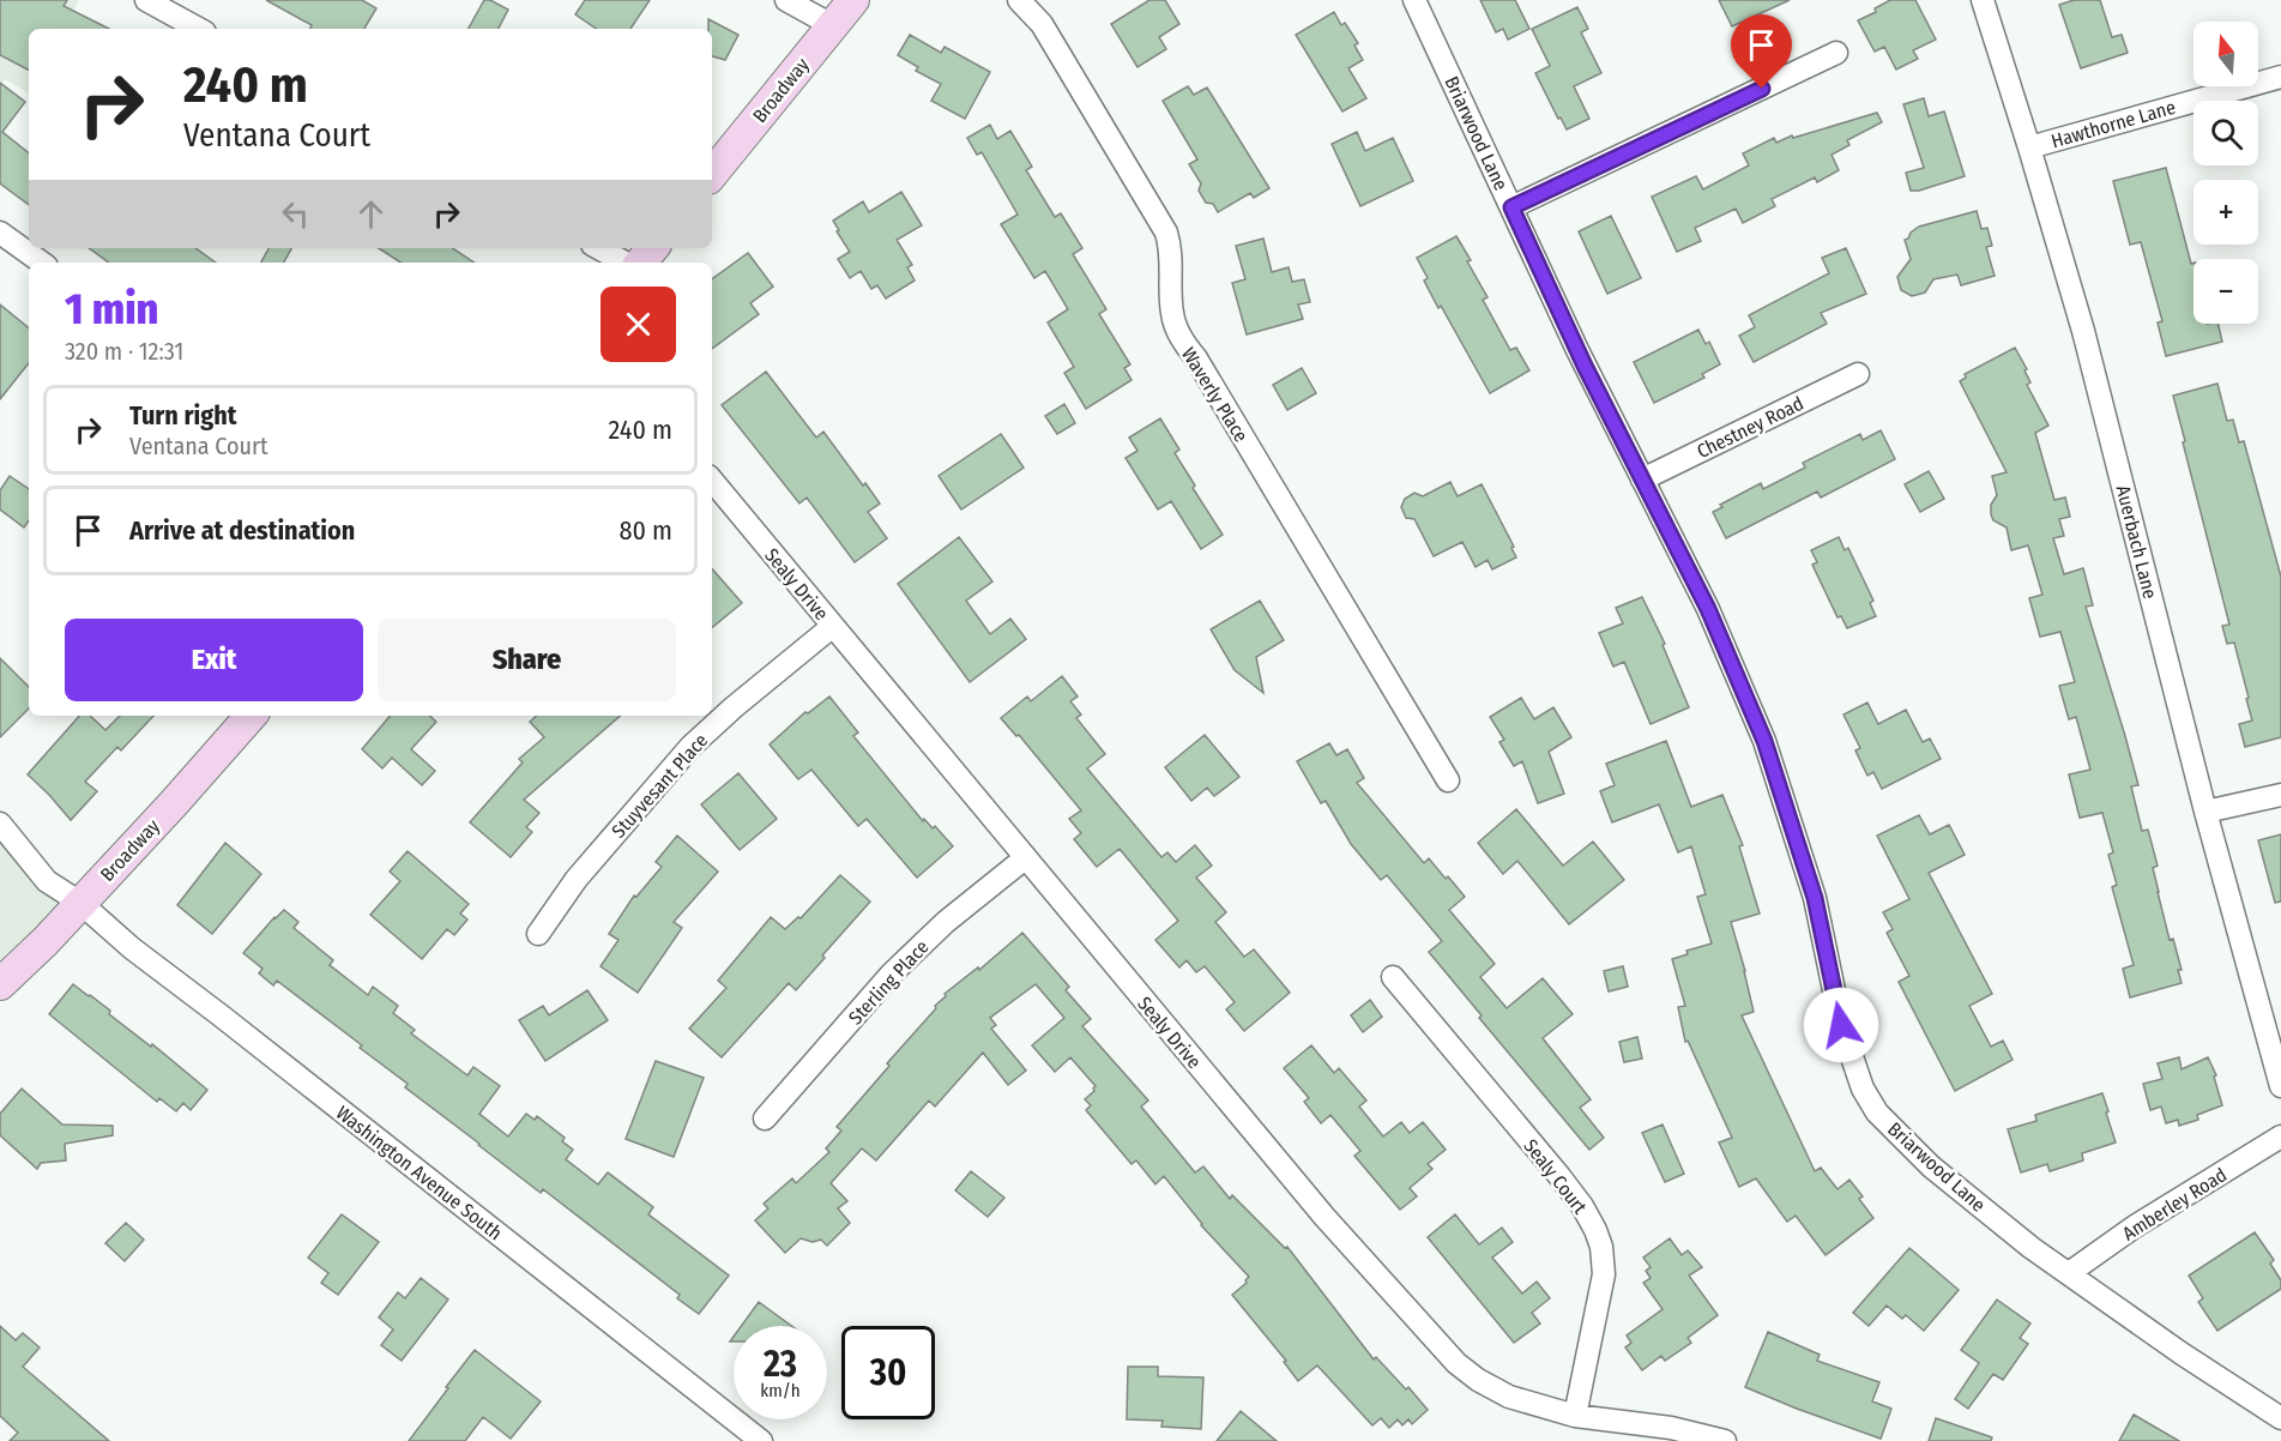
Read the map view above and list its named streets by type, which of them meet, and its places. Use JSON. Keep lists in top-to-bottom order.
{
  "streets": {
    "main road": ["Broadway"],
    "street": [
      "Hawthorne Lane",
      "Briarwood Lane",
      "Waverly Place",
      "Chestney Road",
      "Auerbach Lane",
      "Sealy Drive",
      "Stuyvesant Place",
      "Sterling Place",
      "Washington Avenue South",
      "Sealy Court",
      "Amberley Road"
    ]
  },
  "crossings": [
    ["Broadway", "Washington Avenue South"],
    ["Hawthorne Lane", "Auerbach Lane"],
    ["Briarwood Lane", "Chestney Road"],
    ["Briarwood Lane", "Amberley Road"],
    ["Sealy Drive", "Stuyvesant Place"],
    ["Sealy Drive", "Sterling Place"],
    ["Sealy Drive", "Sealy Court"]
  ],
  "north": "top",
  "page": {
    "map_buttons": ["+", "−"],
    "turn": ["240 m", "Ventana Court"],
    "heading": ["1 min", "320 m · 12:31"],
    "list": [
      {
        "name": "Turn right",
        "note": "Ventana Court",
        "value": "240 m"
      },
      {
        "name": "Arrive at destination",
        "value": "80 m"
      }
    ],
    "buttons": ["Exit", "Share"],
    "speed": "23 km/h",
    "limit": "30"
  }
}
